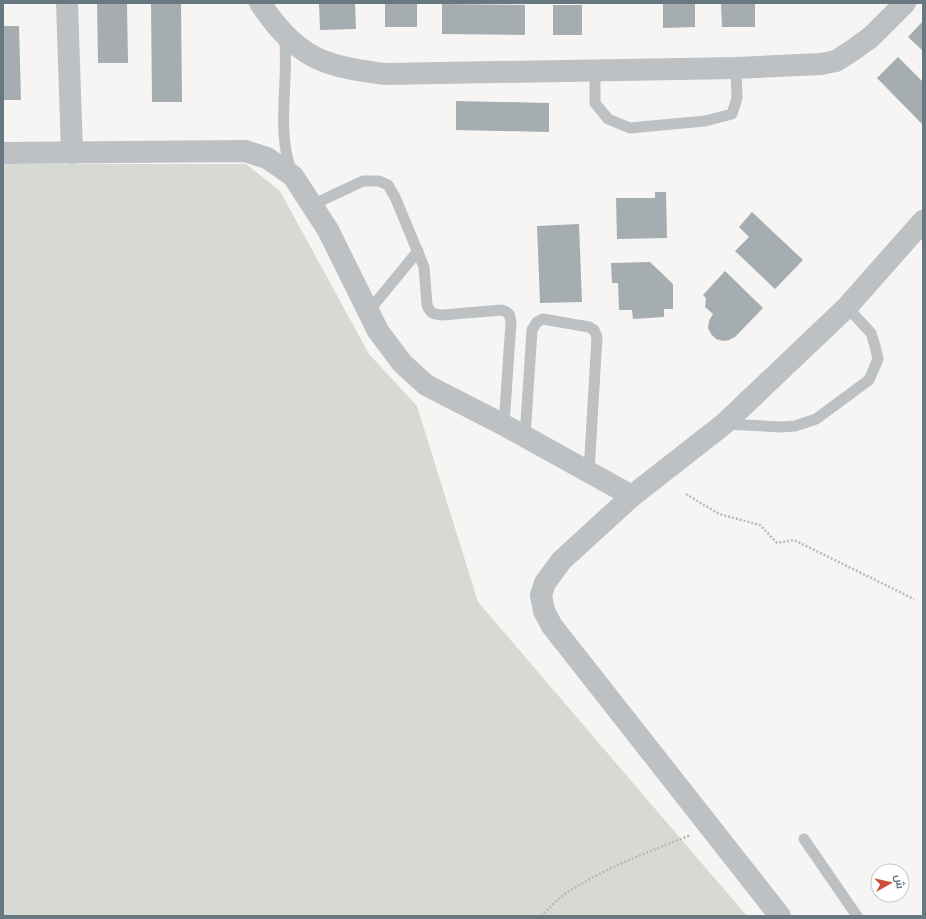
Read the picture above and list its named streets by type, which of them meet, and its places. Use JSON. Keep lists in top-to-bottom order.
{
  "north": "right"
}
